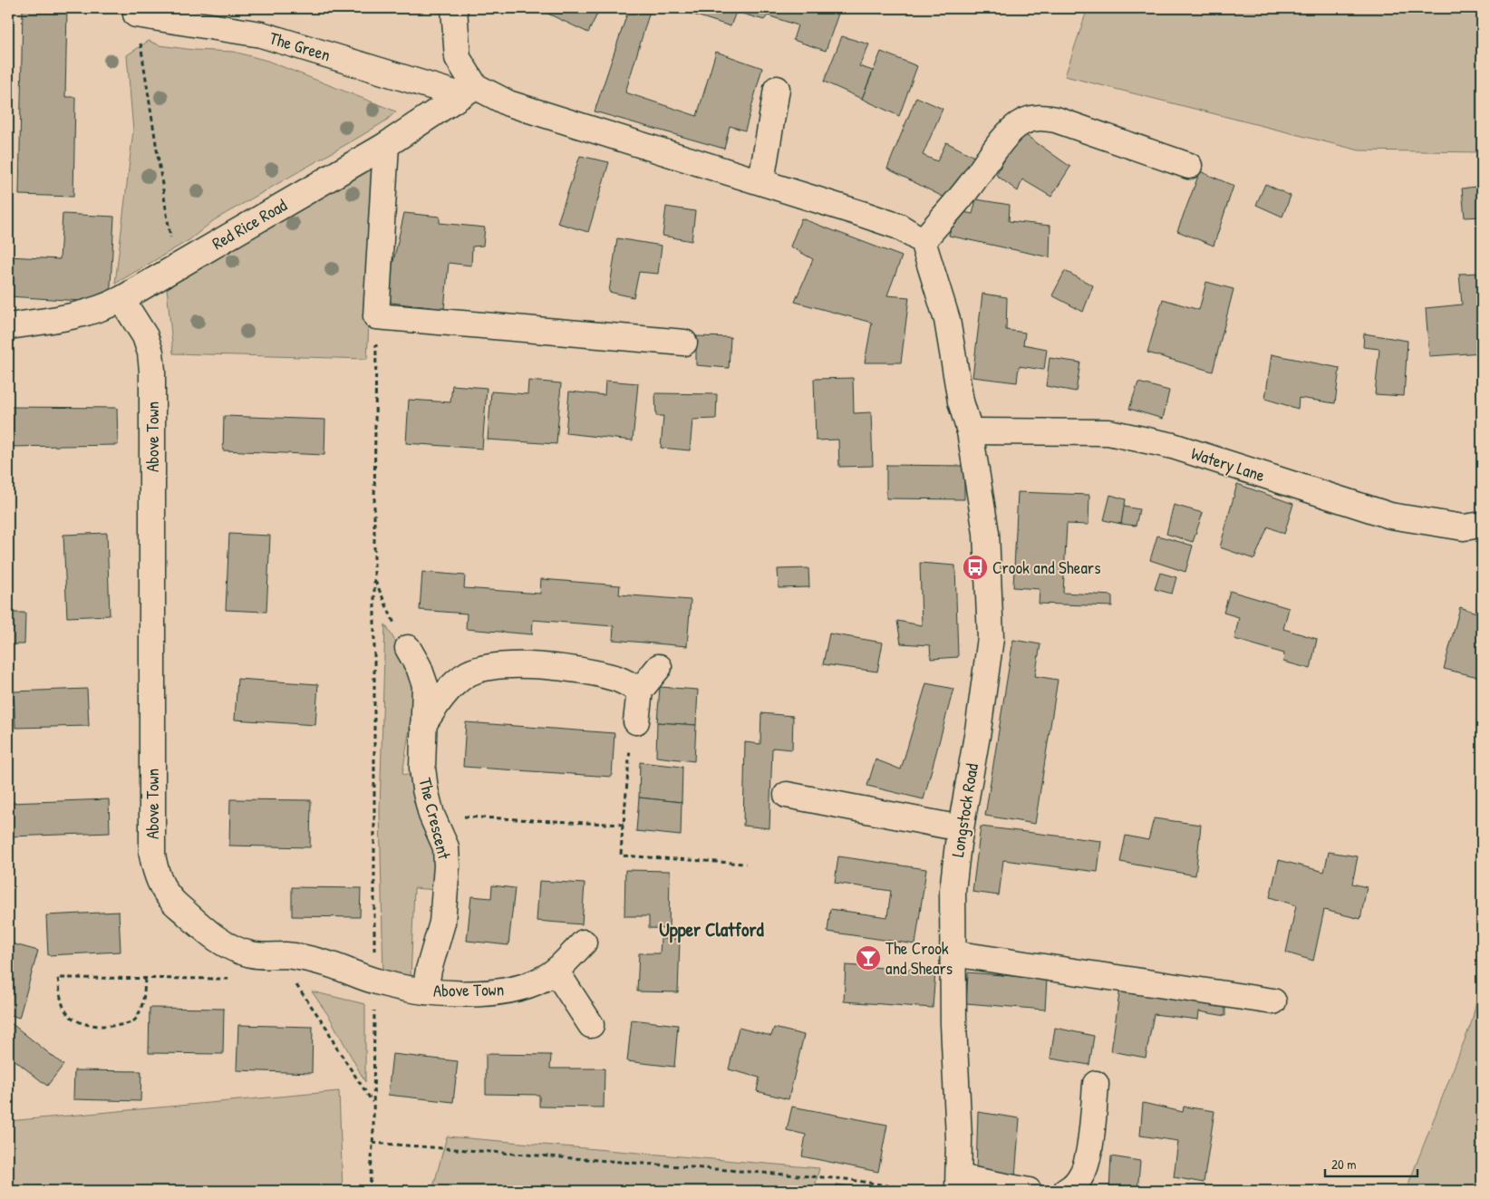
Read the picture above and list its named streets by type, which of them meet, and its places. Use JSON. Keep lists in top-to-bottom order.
{
  "streets": {
    "street": [
      "The Green",
      "Red Rice Road",
      "Above Town",
      "Watery Lane",
      "Longstock Road",
      "The Crescent"
    ]
  },
  "crossings": [
    ["The Green", "Red Rice Road"],
    ["The Green", "Longstock Road"],
    ["Red Rice Road", "Above Town"],
    ["Above Town", "The Crescent"],
    ["Watery Lane", "Longstock Road"]
  ],
  "districts": ["Upper Clatford"],
  "places": {
    "bus stop": ["Crook and Shears"],
    "bar": ["The Crook and Shears"]
  },
  "scale_bar": "20 m"
}
